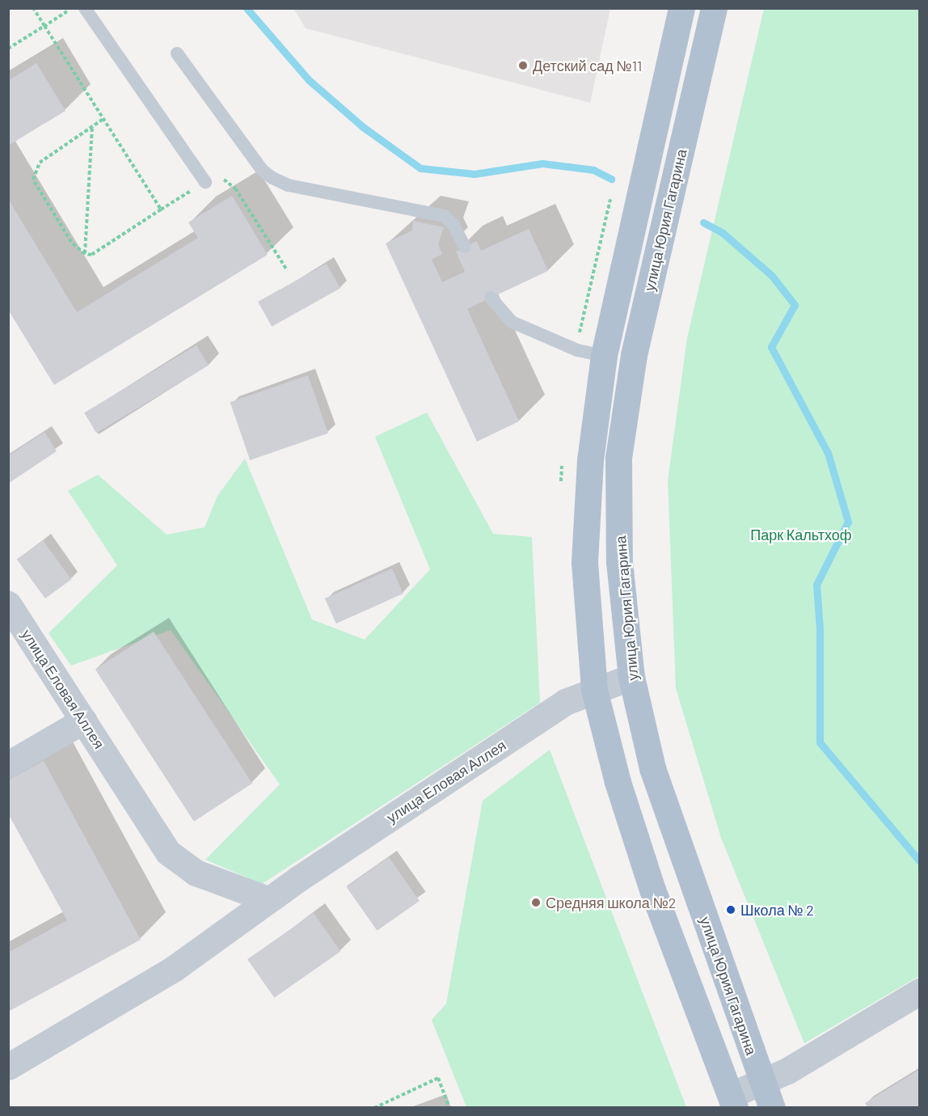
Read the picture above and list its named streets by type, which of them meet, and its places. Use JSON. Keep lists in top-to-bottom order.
{
  "streets": {
    "main road": ["улица Юрия Гагарина"],
    "street": ["улица Еловая Аллея"]
  },
  "crossings": [
    ["улица Юрия Гагарина", "улица Еловая Аллея"]
  ],
  "parks": ["Парк Кальтхоф"],
  "places": ["Детский сад №11", "Средняя школа №2", "Школа № 2"]
}
